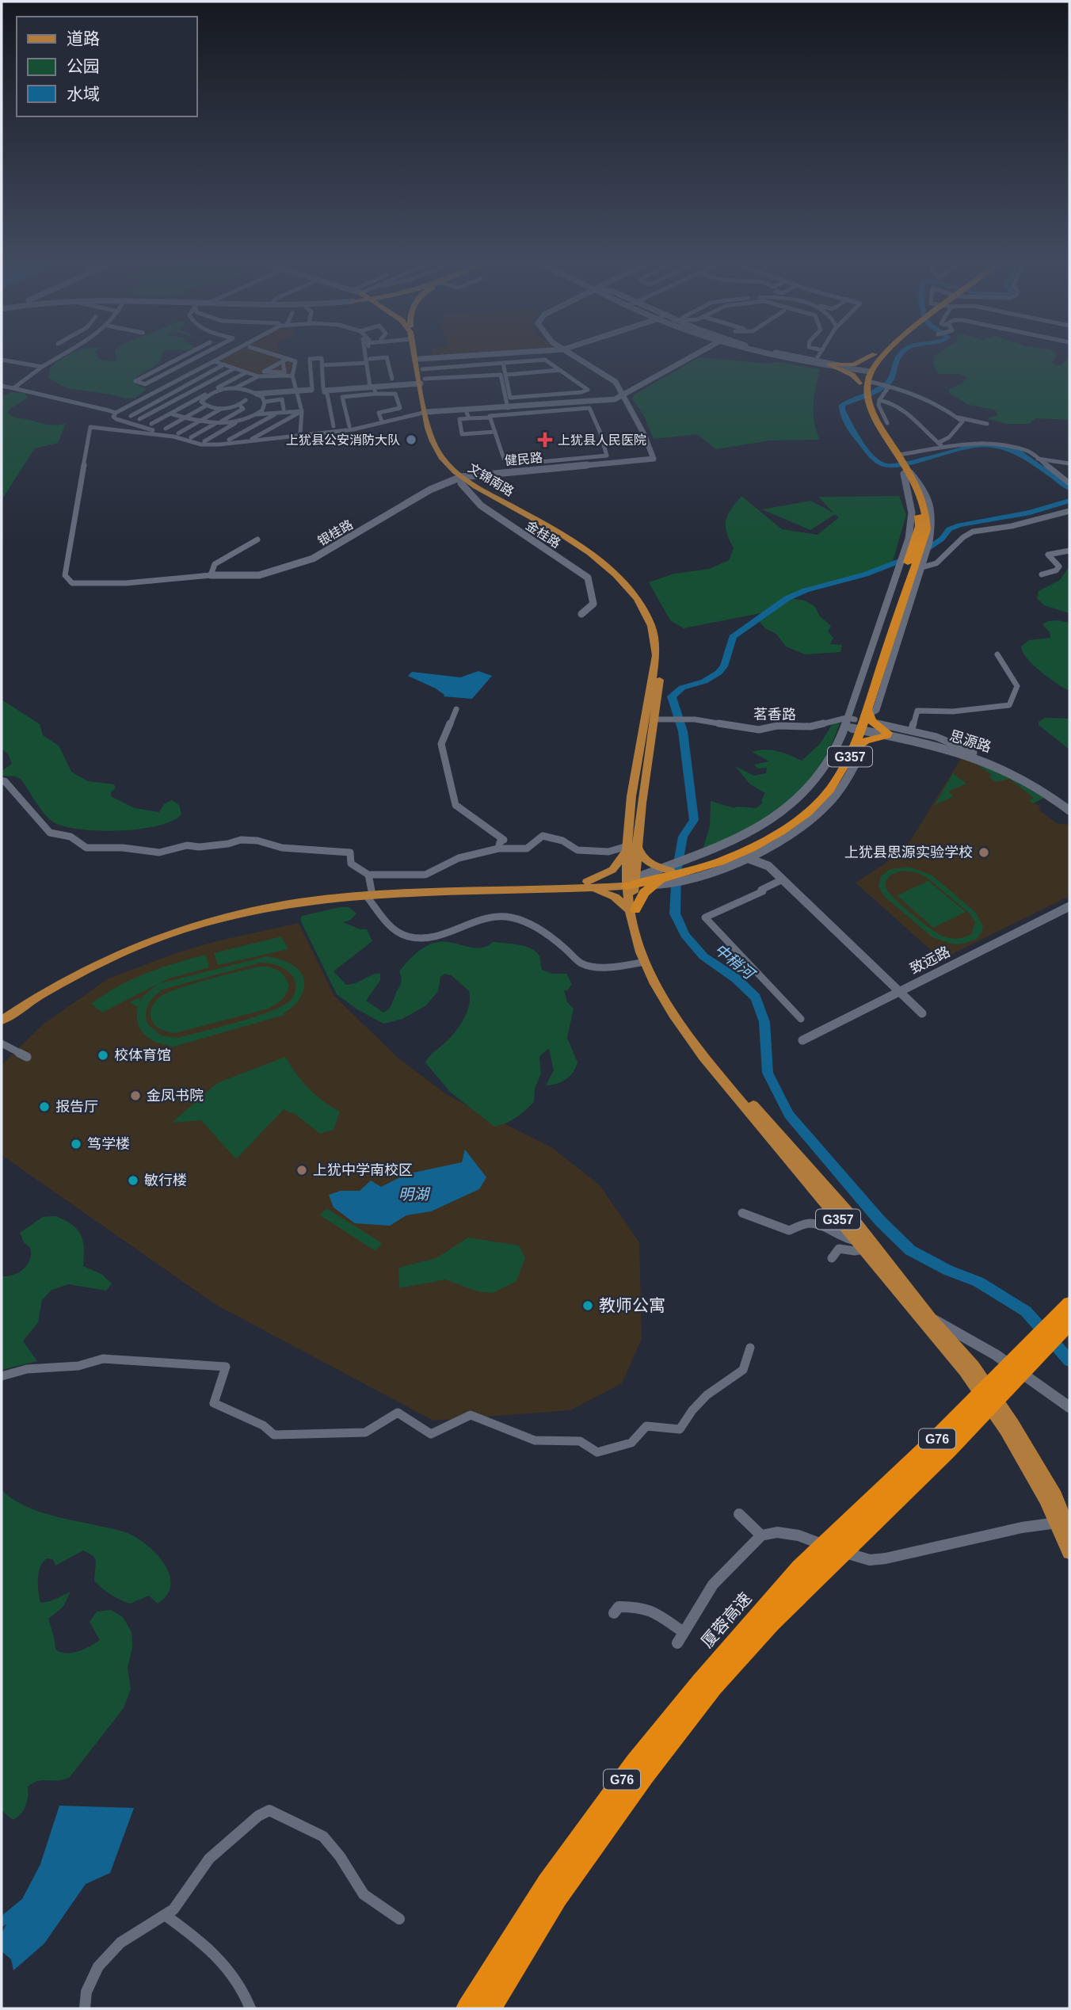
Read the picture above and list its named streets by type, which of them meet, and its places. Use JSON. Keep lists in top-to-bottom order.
{
  "streets": {
    "highway": ["G357", "G76", "厦蓉高速"],
    "main road": ["文锦南路"],
    "street": [
      "健民路",
      "银桂路",
      "金桂路",
      "茗香路",
      "思源路",
      "致远路"
    ]
  },
  "crossings": [
    ["健民路", "文锦南路"],
    ["健民路", "银桂路"],
    ["健民路", "金桂路"],
    ["文锦南路", "银桂路"],
    ["文锦南路", "金桂路"],
    ["文锦南路", "茗香路"],
    ["文锦南路", "G357"],
    ["银桂路", "金桂路"],
    ["茗香路", "思源路"],
    ["茗香路", "G357"],
    ["思源路", "G357"]
  ],
  "water": ["中稍河", "明湖"],
  "places": {
    "other": [
      "上犹县公安消防大队",
      "上犹县思源实验学校",
      "校体育馆",
      "金凤书院",
      "报告厅",
      "笃学楼",
      "上犹中学南校区",
      "敏行楼",
      "教师公寓"
    ],
    "health": ["上犹县人民医院"]
  },
  "legend": ["道路", "公园", "水域"]
}
